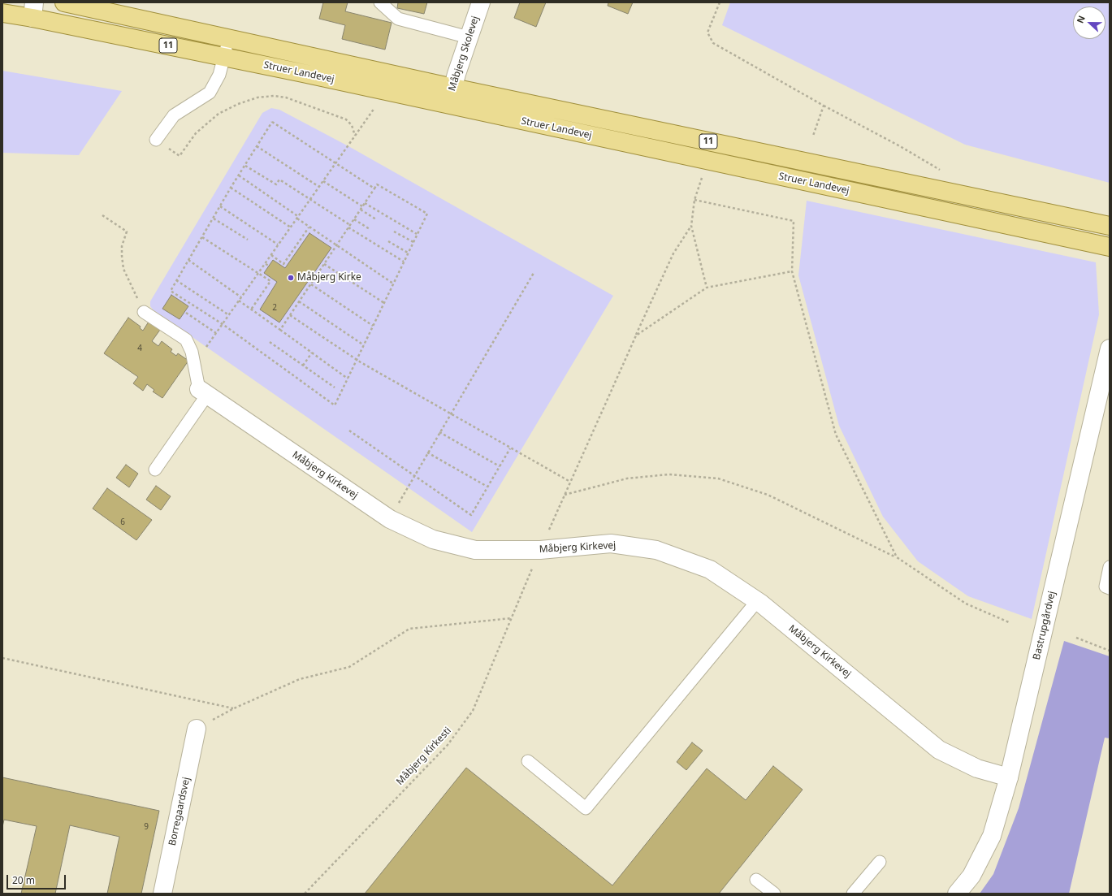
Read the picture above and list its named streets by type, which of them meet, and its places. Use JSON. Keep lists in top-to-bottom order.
{
  "streets": {
    "main road": ["11", "Struer Landevej"],
    "street": [
      "Måbjerg Skolevej",
      "Måbjerg Kirkevej",
      "Bastrupgårdvej",
      "Borregaardsvej"
    ],
    "path": ["Måbjerg Kirkesti"]
  },
  "crossings": [
    ["Måbjerg Skolevej", "Struer Landevej"],
    ["Måbjerg Kirkevej", "Bastrupgårdvej"],
    ["Måbjerg Kirkevej", "Måbjerg Kirkesti"]
  ],
  "places": ["Måbjerg Kirke"],
  "house_numbers": [
    "2",
    "4",
    "6",
    "9"
  ],
  "scale_bar": "20 m",
  "north": "left"
}
